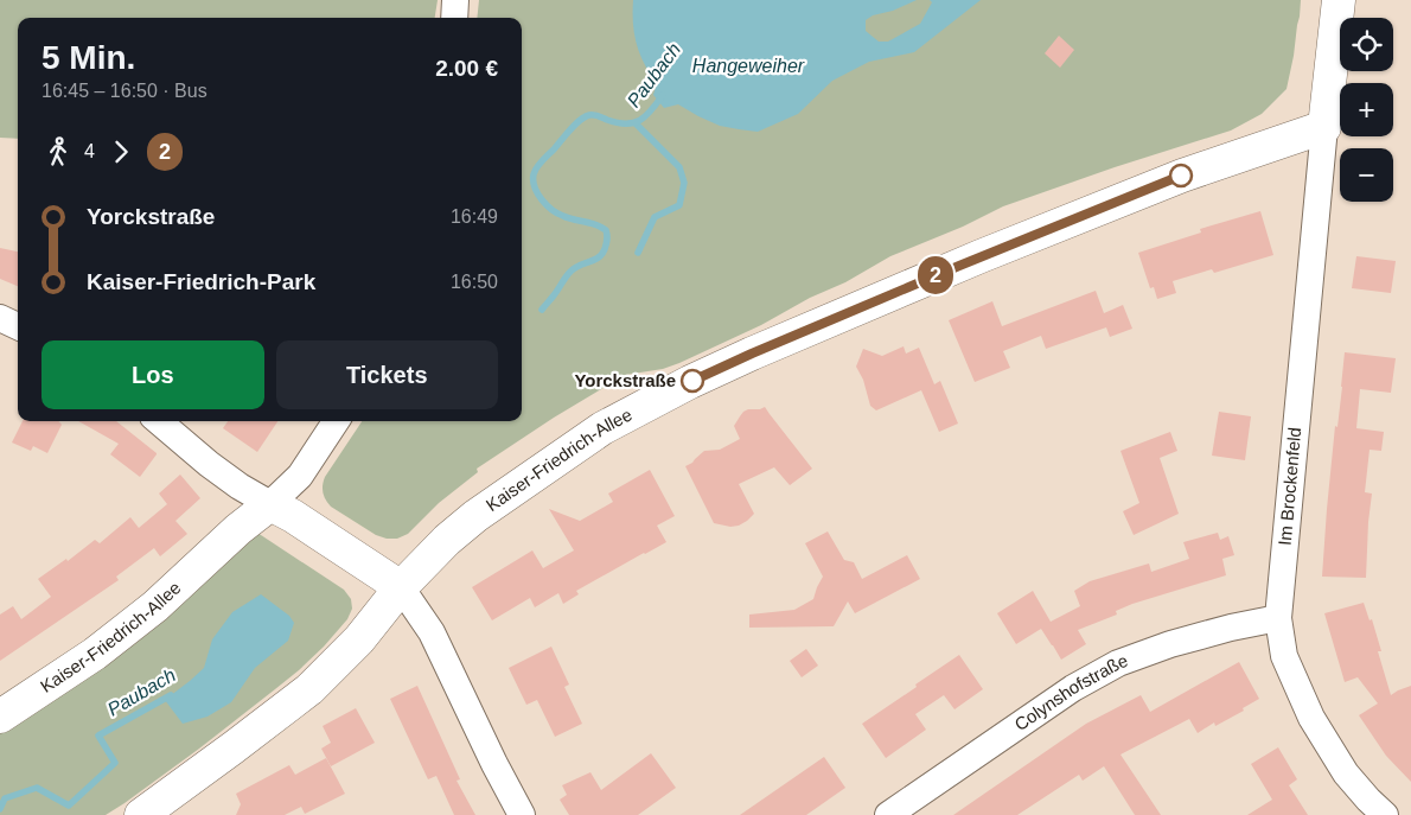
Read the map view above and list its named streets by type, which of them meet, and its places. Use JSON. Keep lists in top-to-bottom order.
{
  "streets": {
    "street": ["Kaiser-Friedrich-Allee", "Im Brockenfeld", "Colynshofstraße"]
  },
  "crossings": [
    ["Kaiser-Friedrich-Allee", "Im Brockenfeld"],
    ["Im Brockenfeld", "Colynshofstraße"]
  ],
  "water": ["Hangeweiher", "Paubach"],
  "places": ["Yorckstraße"],
  "lines": ["bus line 2"],
  "page": {
    "on_map": "2",
    "map_buttons": ["+", "−"],
    "heading": ["5 Min.", "16:45 – 16:50 · Bus", "2.00 €"],
    "legs": ["4", "2"],
    "list": [
      {
        "name": "Yorckstraße",
        "value": "16:49"
      },
      {
        "name": "Kaiser-Friedrich-Park",
        "value": "16:50"
      }
    ],
    "buttons": ["Los", "Tickets"]
  }
}
